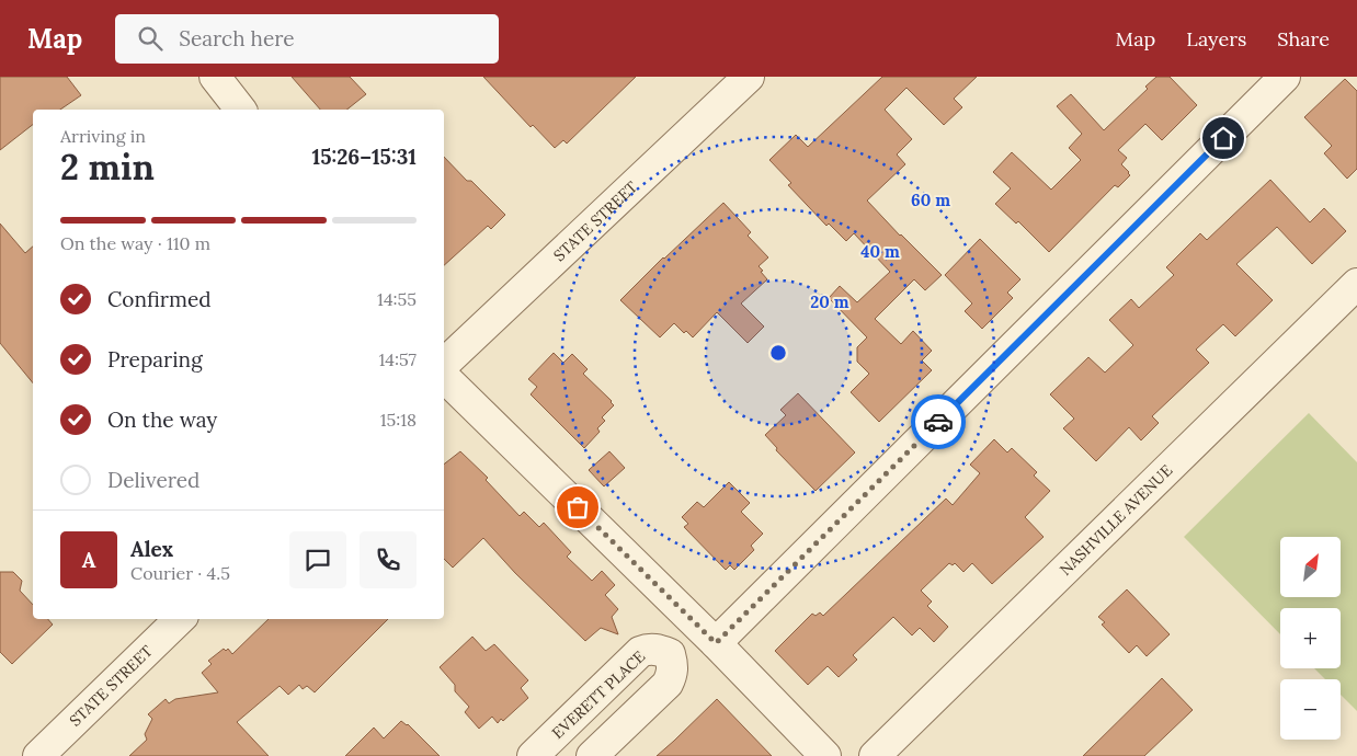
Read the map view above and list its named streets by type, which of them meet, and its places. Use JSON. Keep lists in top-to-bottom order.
{
  "streets": {
    "street": ["STATE STREET", "NASHVILLE AVENUE", "EVERETT PLACE"]
  },
  "north": "top right",
  "page": {
    "header": "Map",
    "search": "Search here",
    "nav": ["Map", "Layers", "Share"],
    "heading": ["2 min", "Arriving in", "15:26–15:31"],
    "panel": ["Alex", "Courier · 4.5"],
    "bar": "On the way · 110 m",
    "list": [
      ["Confirmed", "14:55"],
      ["Preparing", "14:57"],
      ["On the way", "15:18"],
      "Delivered"
    ],
    "round": "A",
    "map_buttons": ["+", "−"]
  },
  "rings": ["60 m", "40 m", "20 m"]
}
